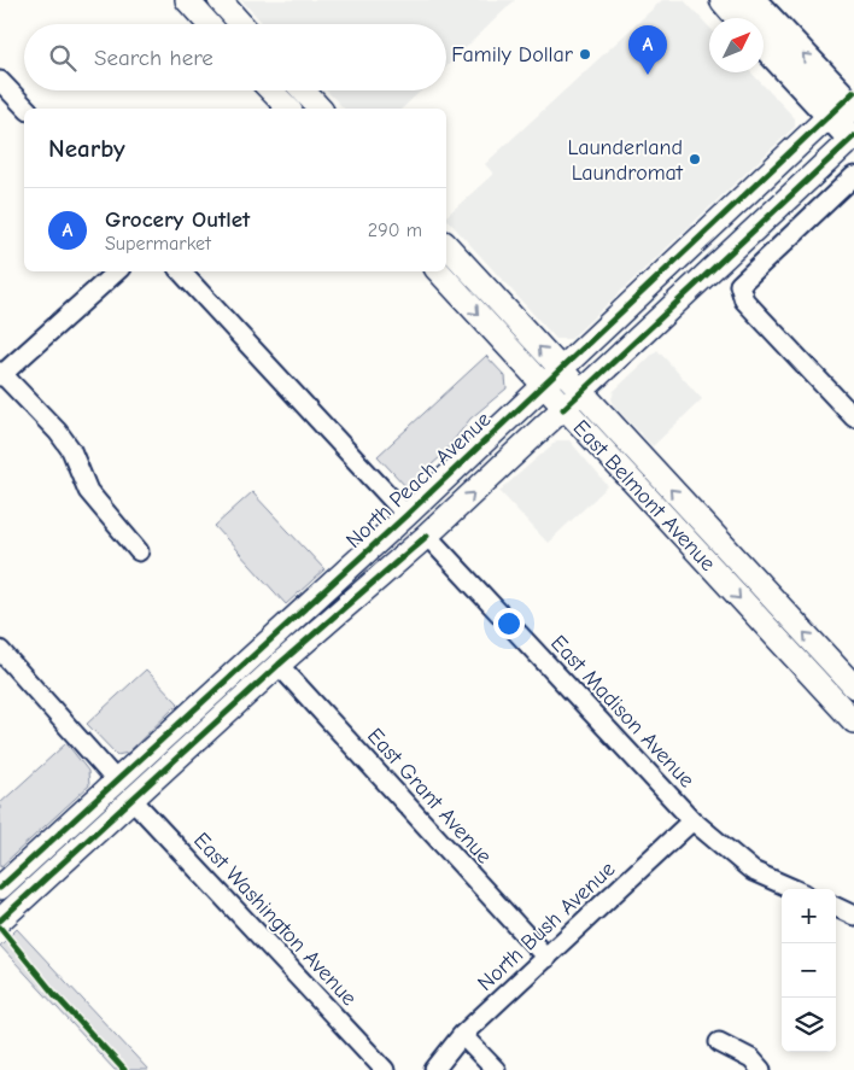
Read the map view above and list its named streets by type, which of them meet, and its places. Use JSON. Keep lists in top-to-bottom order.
{
  "streets": {
    "main road": ["North Peach Avenue", "East Belmont Avenue"],
    "street": [
      "East Madison Avenue",
      "East Grant Avenue",
      "East Washington Avenue",
      "North Bush Avenue"
    ]
  },
  "crossings": [
    ["North Peach Avenue", "East Belmont Avenue"],
    ["North Peach Avenue", "East Madison Avenue"],
    ["North Peach Avenue", "East Grant Avenue"],
    ["North Peach Avenue", "East Washington Avenue"],
    ["East Madison Avenue", "North Bush Avenue"],
    ["East Grant Avenue", "North Bush Avenue"]
  ],
  "places": ["Family Dollar", "Launderland Laundromat"],
  "north": "top right",
  "page": {
    "search": "Search here",
    "pins": "A",
    "heading": "Nearby",
    "list": [
      {
        "mark": "A",
        "name": "Grocery Outlet",
        "note": "Supermarket",
        "value": "290 m"
      }
    ],
    "map_buttons": ["+", "−"]
  }
}
